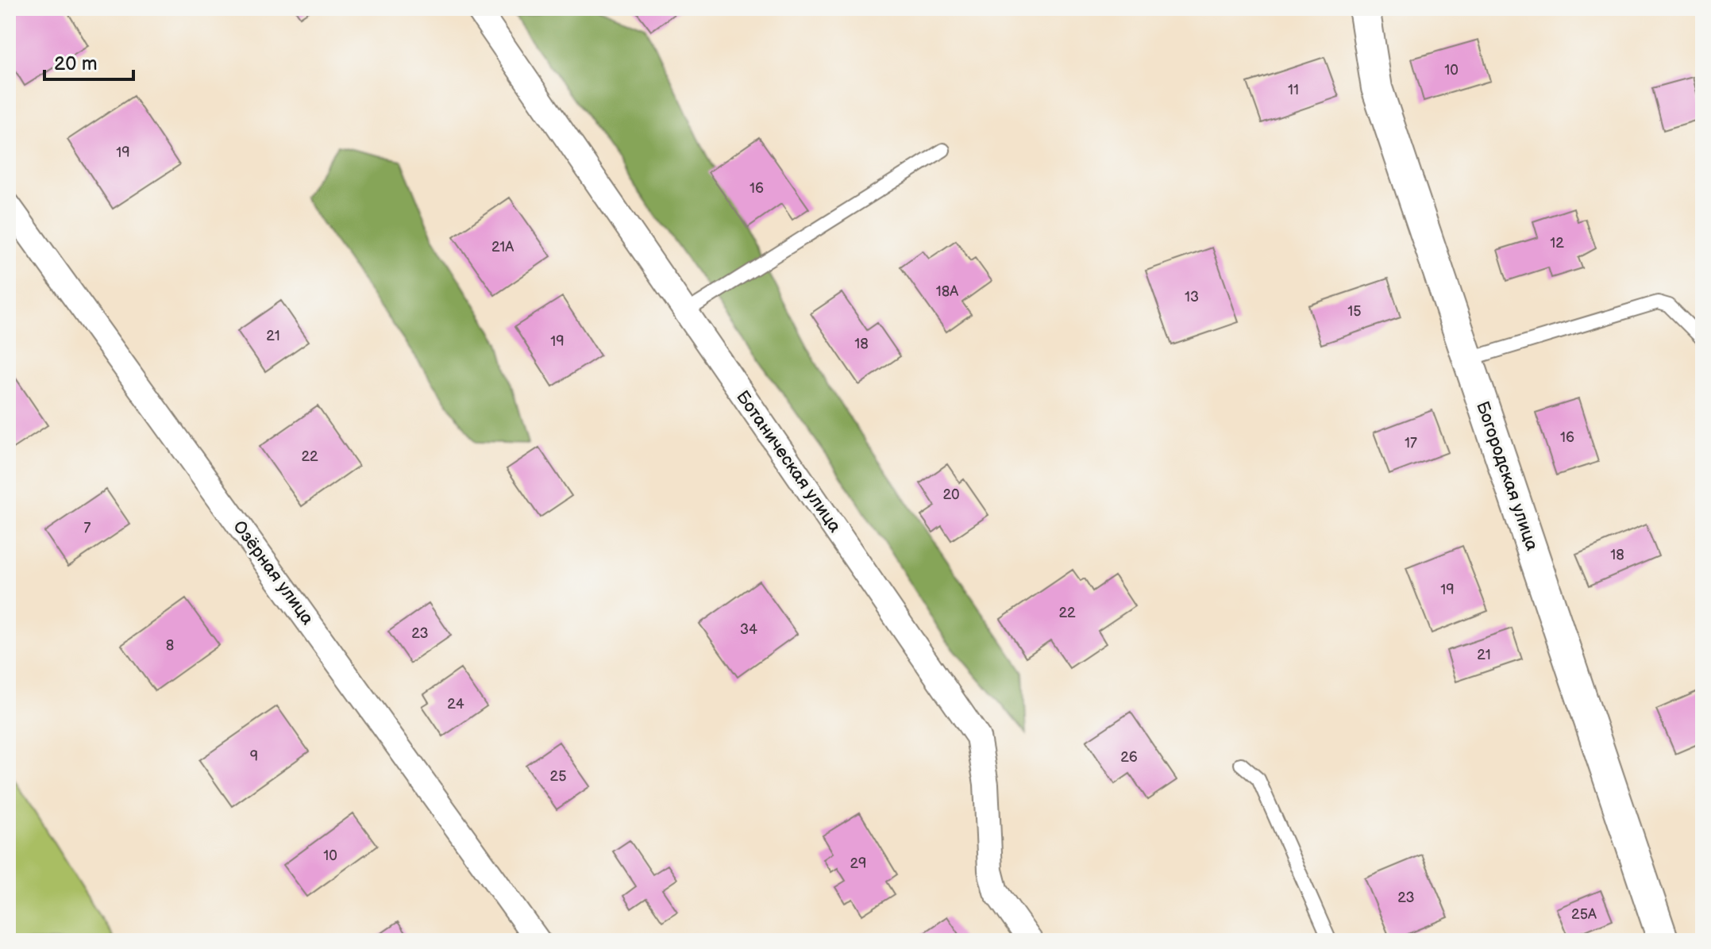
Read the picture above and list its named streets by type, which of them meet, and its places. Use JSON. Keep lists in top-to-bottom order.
{
  "streets": {
    "street": ["Ботаническая улица", "Богородская улица", "Озёрная улица"]
  },
  "house_numbers": [
    "10",
    "11",
    "19",
    "16",
    "12",
    "21А",
    "18А",
    "13",
    "15",
    "21",
    "19",
    "18",
    "16",
    "17",
    "22",
    "20",
    "7",
    "18",
    "19",
    "22",
    "34",
    "23",
    "8",
    "21",
    "24",
    "9",
    "26",
    "25",
    "10",
    "29",
    "23",
    "25А"
  ],
  "scale_bar": "20 m"
}
